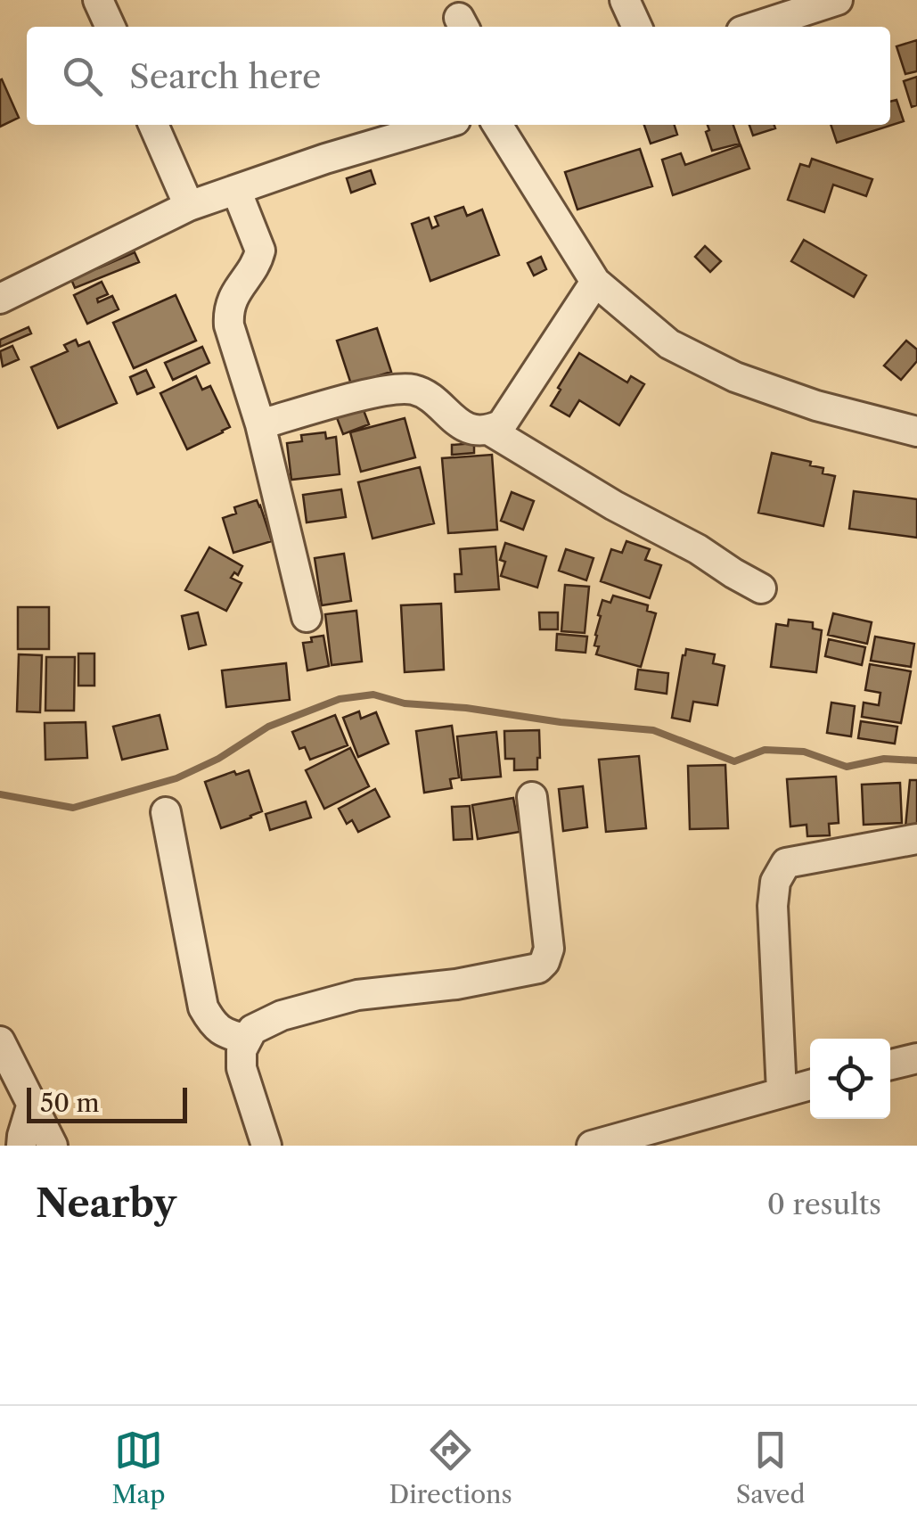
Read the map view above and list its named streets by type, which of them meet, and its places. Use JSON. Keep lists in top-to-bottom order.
{
  "scale_bar": "50 m",
  "page": {
    "search": "Search here",
    "scale": "50 m",
    "heading": ["Nearby", "0 results"],
    "nav": ["Map", "Directions", "Saved"]
  }
}
